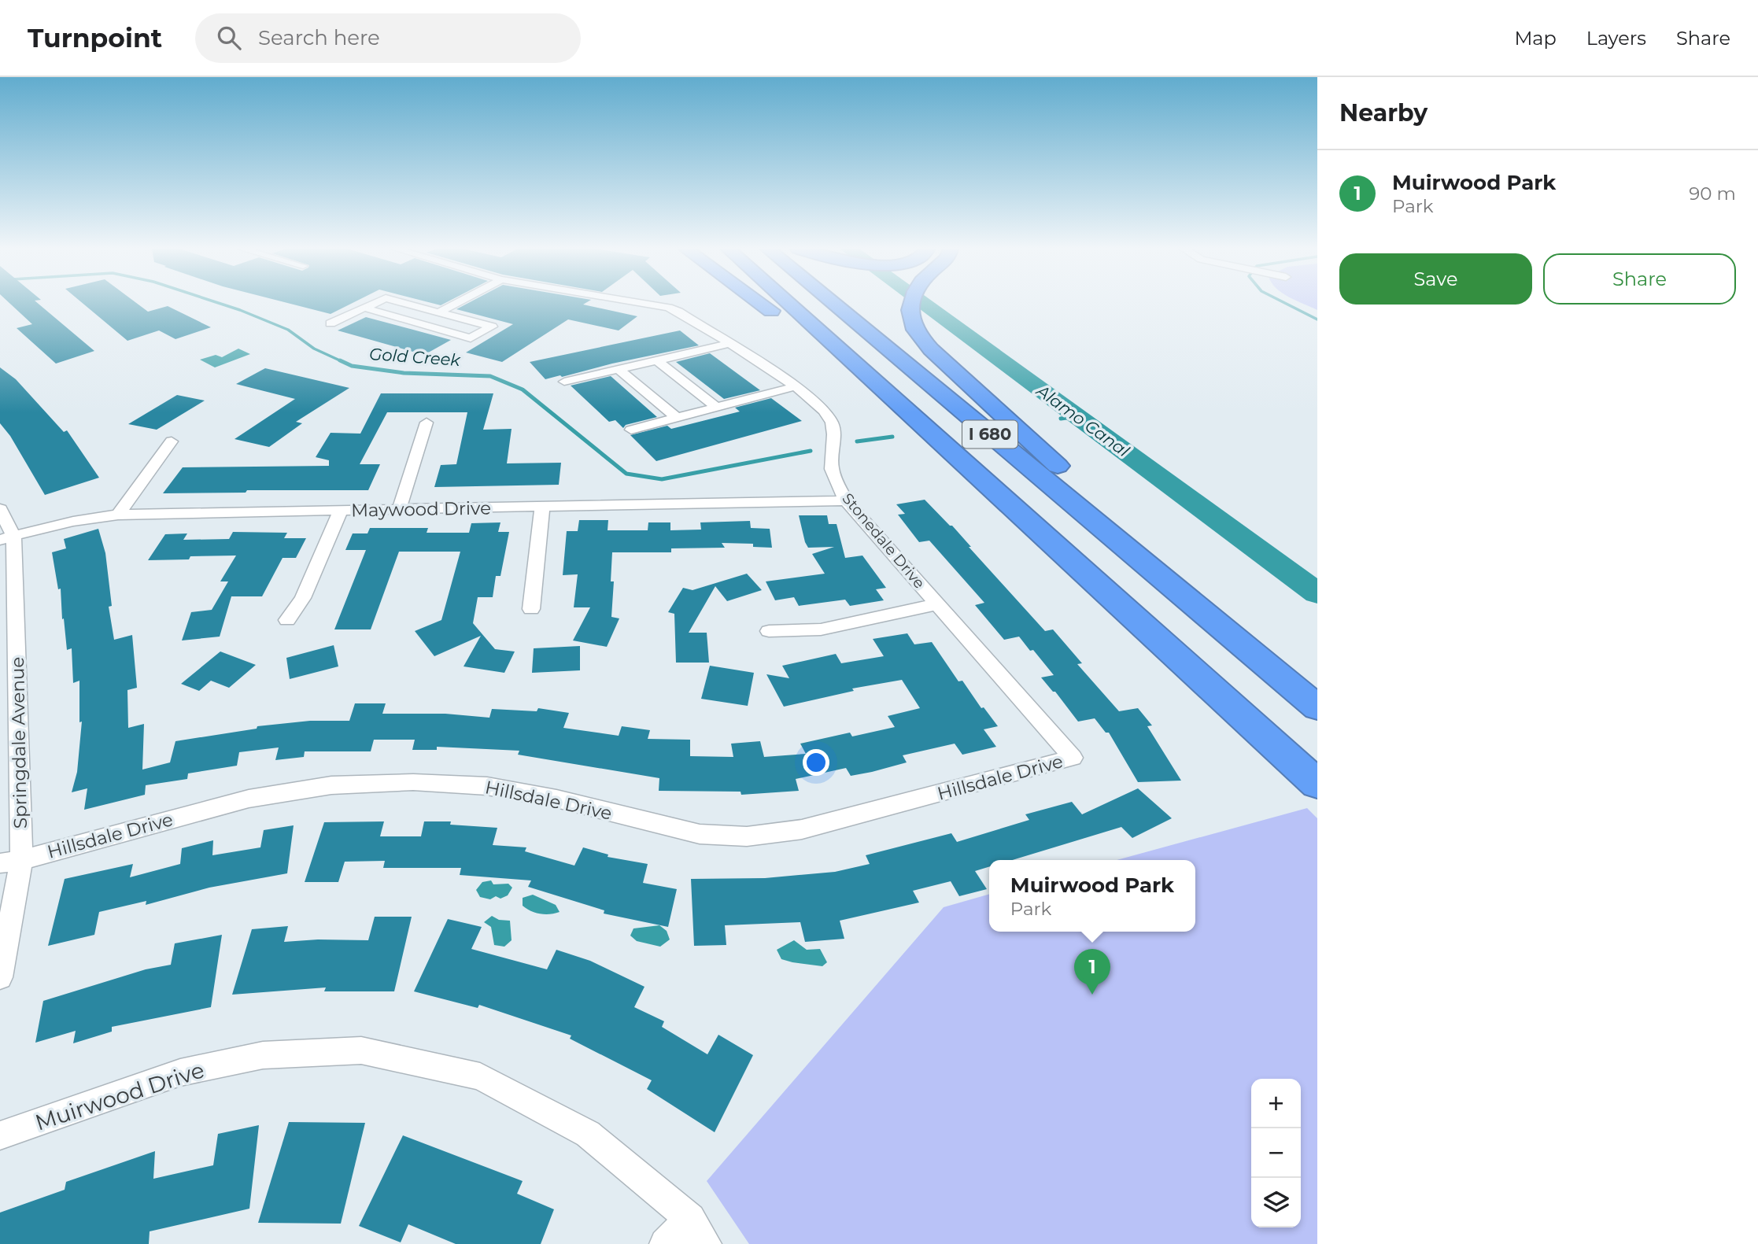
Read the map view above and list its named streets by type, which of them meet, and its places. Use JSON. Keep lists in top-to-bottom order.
{
  "streets": {
    "highway": ["I 680"],
    "street": [
      "Maywood Drive",
      "Stonedale Drive",
      "Springdale Avenue",
      "Hillsdale Drive",
      "Muirwood Drive"
    ]
  },
  "crossings": [
    ["Maywood Drive", "Stonedale Drive"],
    ["Maywood Drive", "Springdale Avenue"],
    ["Stonedale Drive", "Hillsdale Drive"],
    ["Springdale Avenue", "Hillsdale Drive"]
  ],
  "water": ["Gold Creek", "Alamo Canal"],
  "page": {
    "header": "Turnpoint",
    "search": "Search here",
    "nav": ["Map", "Layers", "Share"],
    "heading": "Nearby",
    "list": [
      {
        "mark": "1",
        "name": "Muirwood Park",
        "note": "Park",
        "value": "90 m"
      }
    ],
    "buttons": ["Save", "Share"],
    "popup": ["Muirwood Park", "Park"],
    "pins": "1",
    "map_buttons": ["+", "−"]
  }
}
